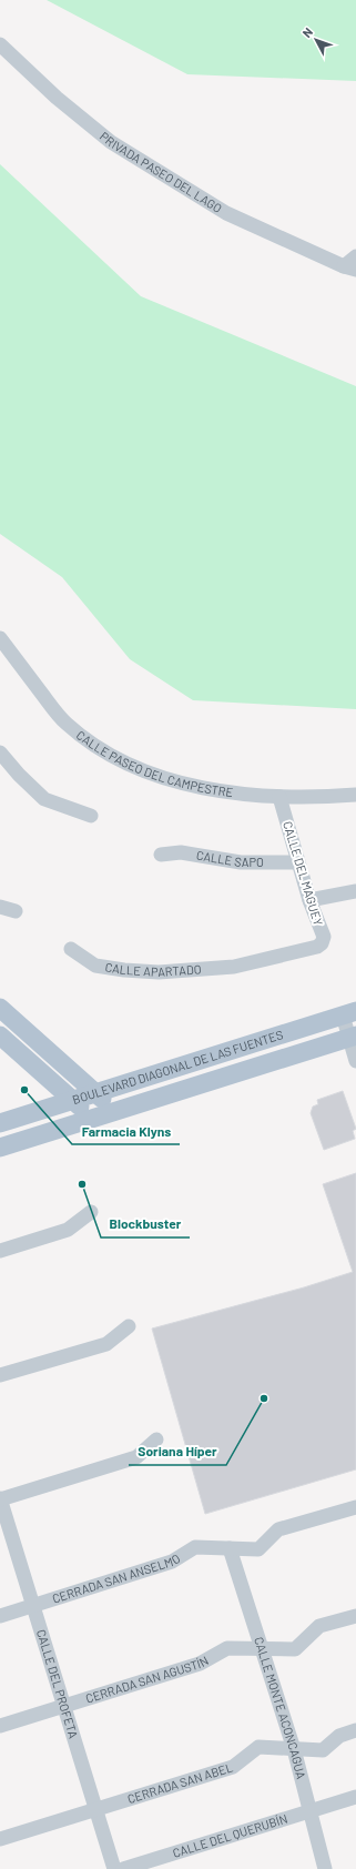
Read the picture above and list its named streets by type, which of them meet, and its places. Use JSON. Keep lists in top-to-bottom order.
{
  "streets": {
    "main road": ["BOULEVARD DIAGONAL DE LAS FUENTES"],
    "street": [
      "PRIVADA PASEO DEL LAGO",
      "CALLE PASEO DEL CAMPESTRE",
      "CALLE SAPO",
      "CALLE DEL MAGUEY",
      "CALLE APARTADO",
      "CERRADA SAN ANSELMO",
      "CERRADA SAN AGUSTÍN",
      "CALLE DEL PROFETA",
      "CALLE MONTE ACONCAGUA",
      "CERRADA SAN ABEL",
      "CALLE DEL QUERUBÍN"
    ]
  },
  "crossings": [
    ["CALLE PASEO DEL CAMPESTRE", "CALLE DEL MAGUEY"],
    ["CALLE SAPO", "CALLE DEL MAGUEY"],
    ["CALLE DEL MAGUEY", "CALLE APARTADO"],
    ["CERRADA SAN ANSELMO", "CALLE DEL PROFETA"],
    ["CERRADA SAN ANSELMO", "CALLE MONTE ACONCAGUA"],
    ["CERRADA SAN AGUSTÍN", "CALLE DEL PROFETA"],
    ["CERRADA SAN AGUSTÍN", "CALLE MONTE ACONCAGUA"],
    ["CALLE DEL PROFETA", "CERRADA SAN ABEL"],
    ["CALLE MONTE ACONCAGUA", "CERRADA SAN ABEL"],
    ["CALLE MONTE ACONCAGUA", "CALLE DEL QUERUBÍN"]
  ],
  "places": ["Farmacia Klyns", "Blockbuster", "Soriana Híper"],
  "north": "top left"
}
